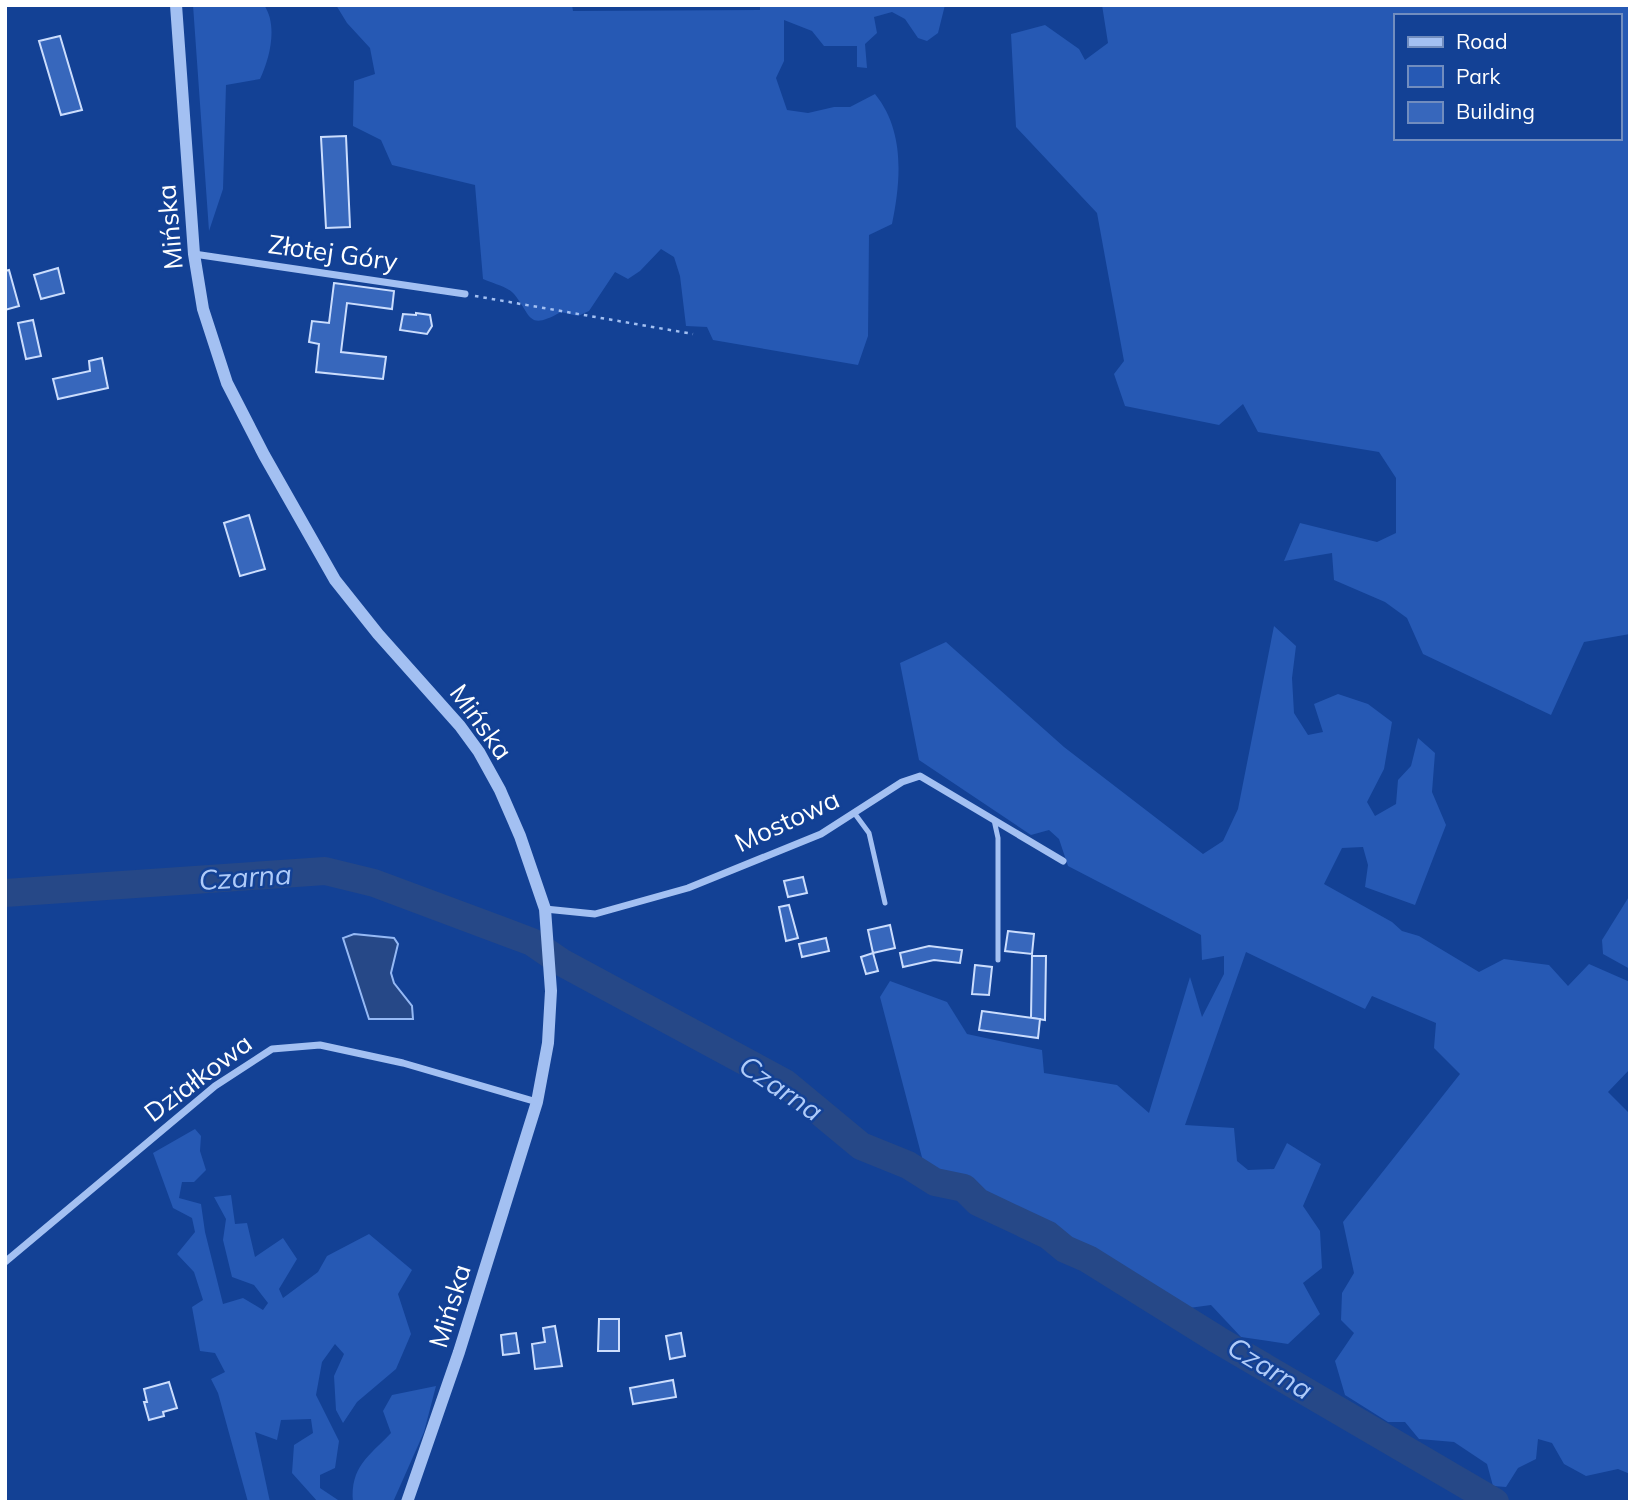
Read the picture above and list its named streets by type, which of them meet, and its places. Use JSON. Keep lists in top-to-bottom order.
{
  "streets": {
    "street": [
      "Mińska",
      "Złotej Góry",
      "Mostowa",
      "Działkowa"
    ]
  },
  "crossings": [
    ["Mińska", "Złotej Góry"],
    ["Mińska", "Mostowa"],
    ["Mińska", "Działkowa"]
  ],
  "water": ["Czarna"],
  "legend": ["Road", "Park", "Building"]
}
